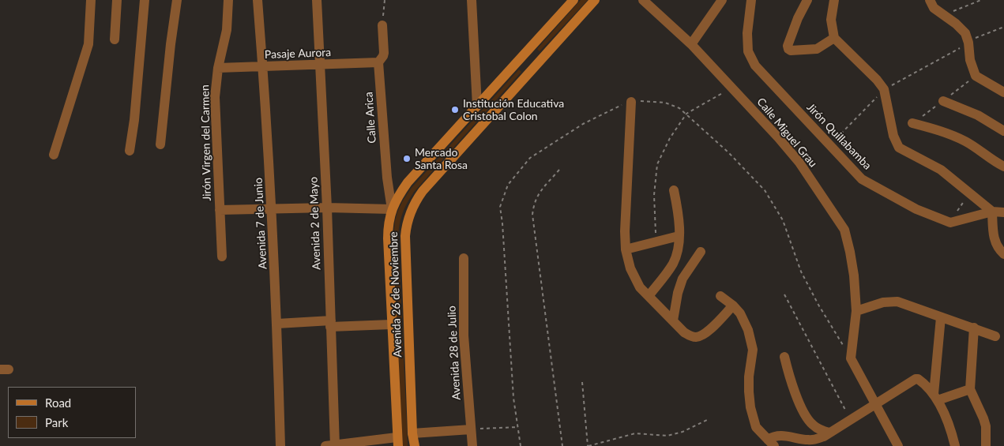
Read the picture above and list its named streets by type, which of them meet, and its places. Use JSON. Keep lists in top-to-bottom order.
{
  "streets": {
    "main road": ["Avenida 26 de Noviembre"],
    "street": [
      "Pasaje Aurora",
      "Calle Arica",
      "Calle Miguel Grau",
      "Jirón Quillabamba",
      "Jirón Virgen del Carmen",
      "Avenida 7 de Junio",
      "Avenida 2 de Mayo",
      "Avenida 28 de Julio"
    ]
  },
  "crossings": [
    ["Pasaje Aurora", "Calle Arica"],
    ["Pasaje Aurora", "Jirón Virgen del Carmen"],
    ["Pasaje Aurora", "Avenida 7 de Junio"],
    ["Pasaje Aurora", "Avenida 2 de Mayo"],
    ["Calle Arica", "Avenida 26 de Noviembre"]
  ],
  "places": ["Institución Educativa Cristobal Colon", "Mercado Santa Rosa"],
  "legend": ["Road", "Park"]
}
